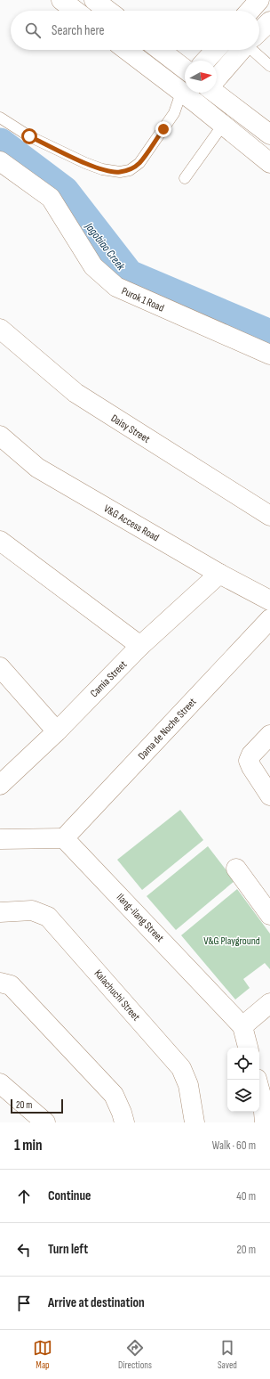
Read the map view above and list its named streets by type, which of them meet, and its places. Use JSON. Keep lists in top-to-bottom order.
{
  "streets": {
    "street": [
      "Purok 1 Road",
      "Daisy Street",
      "V&G Access Road",
      "Camia Street",
      "Dama de Noche Street",
      "Ilang-ilang Street",
      "Kalachuchi Street"
    ]
  },
  "crossings": [
    ["V&G Access Road", "Camia Street"],
    ["Dama de Noche Street", "Ilang-ilang Street"]
  ],
  "water": ["Jagobiao Creek"],
  "parks": ["V&G Playground"],
  "scale_bar": "20 m",
  "north": "right",
  "page": {
    "search": "Search here",
    "scale": "20 m",
    "heading": ["1 min", "Walk · 60 m"],
    "list": [
      ["Continue", "40 m"],
      ["Turn left", "20 m"],
      "Arrive at destination"
    ],
    "nav": ["Map", "Directions", "Saved"]
  }
}
